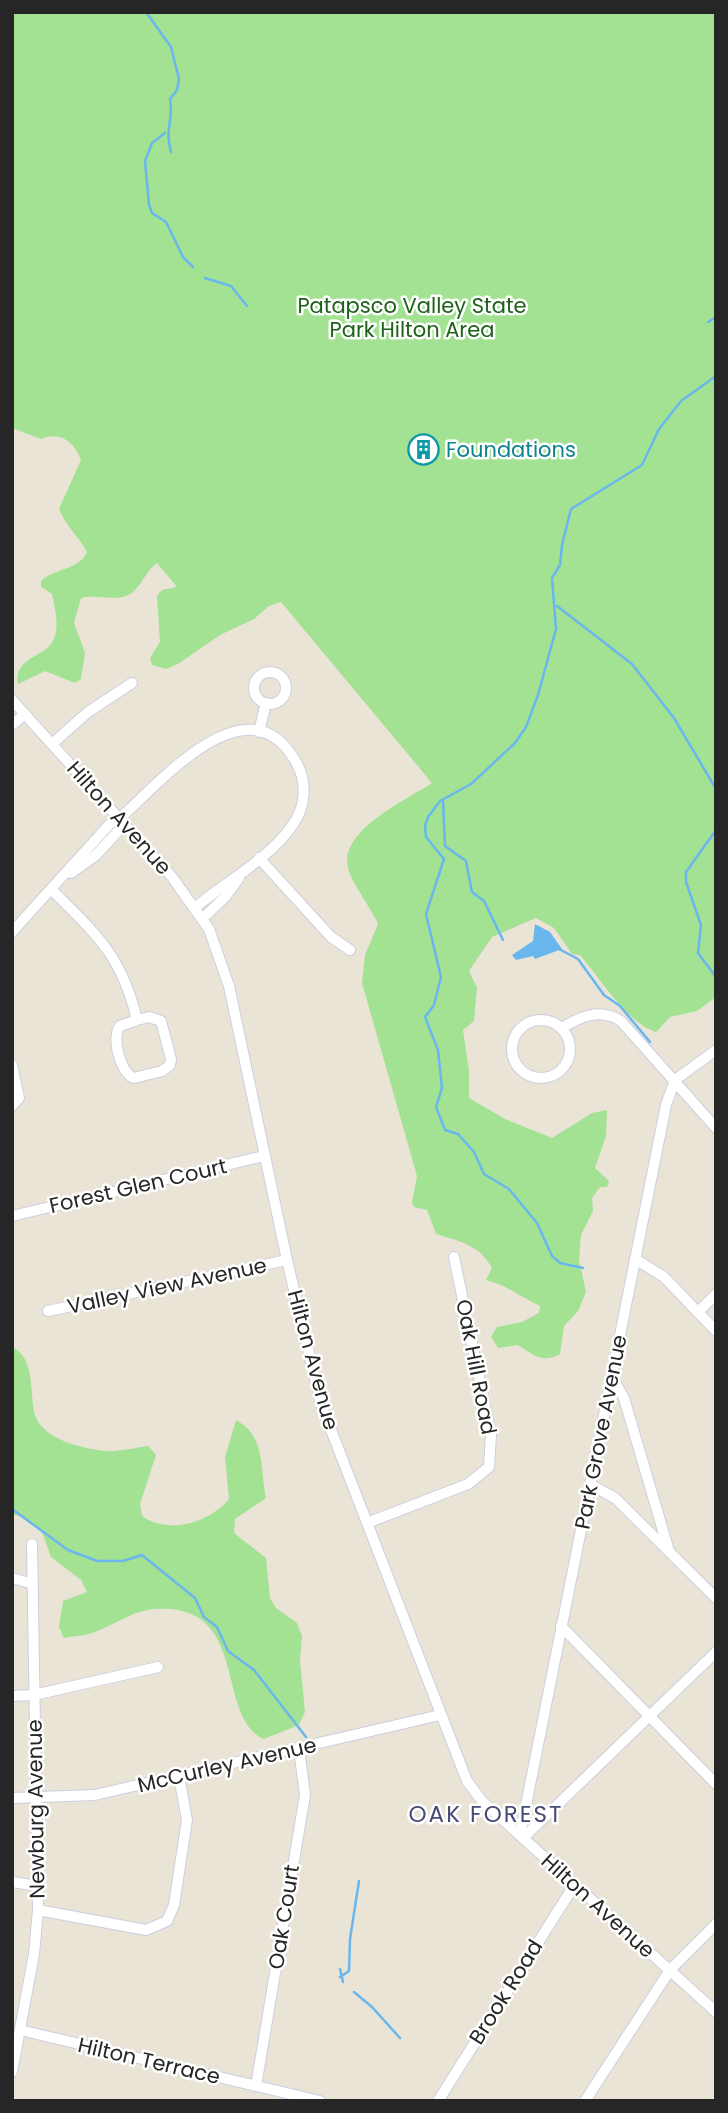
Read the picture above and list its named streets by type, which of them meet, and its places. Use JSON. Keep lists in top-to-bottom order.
{
  "streets": {
    "street": [
      "Hilton Avenue",
      "Forest Glen Court",
      "Valley View Avenue",
      "Oak Hill Road",
      "Park Grove Avenue",
      "McCurley Avenue",
      "Newburg Avenue",
      "Oak Court",
      "Brook Road",
      "Hilton Terrace"
    ]
  },
  "crossings": [
    ["Hilton Avenue", "Forest Glen Court"],
    ["Hilton Avenue", "Valley View Avenue"],
    ["Hilton Avenue", "Oak Hill Road"],
    ["Hilton Avenue", "Park Grove Avenue"],
    ["Hilton Avenue", "McCurley Avenue"],
    ["Hilton Avenue", "Brook Road"],
    ["McCurley Avenue", "Newburg Avenue"],
    ["McCurley Avenue", "Oak Court"],
    ["Newburg Avenue", "Hilton Terrace"],
    ["Oak Court", "Hilton Terrace"]
  ],
  "districts": ["OAK FOREST"],
  "parks": ["Patapsco Valley State Park Hilton Area"],
  "places": {
    "building": ["Foundations"]
  }
}
